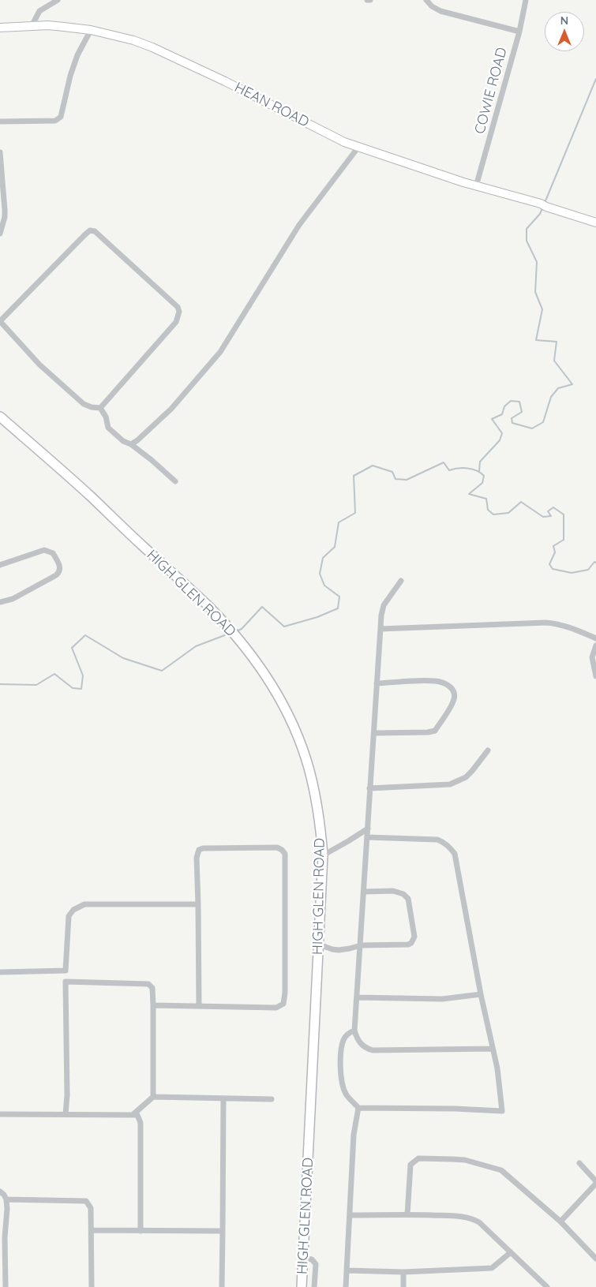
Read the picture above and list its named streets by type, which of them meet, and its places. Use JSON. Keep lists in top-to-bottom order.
{
  "streets": {
    "main road": ["HIGH GLEN ROAD"],
    "street": ["COWIE ROAD", "HEAN ROAD"]
  },
  "crossings": [
    ["COWIE ROAD", "HEAN ROAD"]
  ],
  "north": "top"
}
